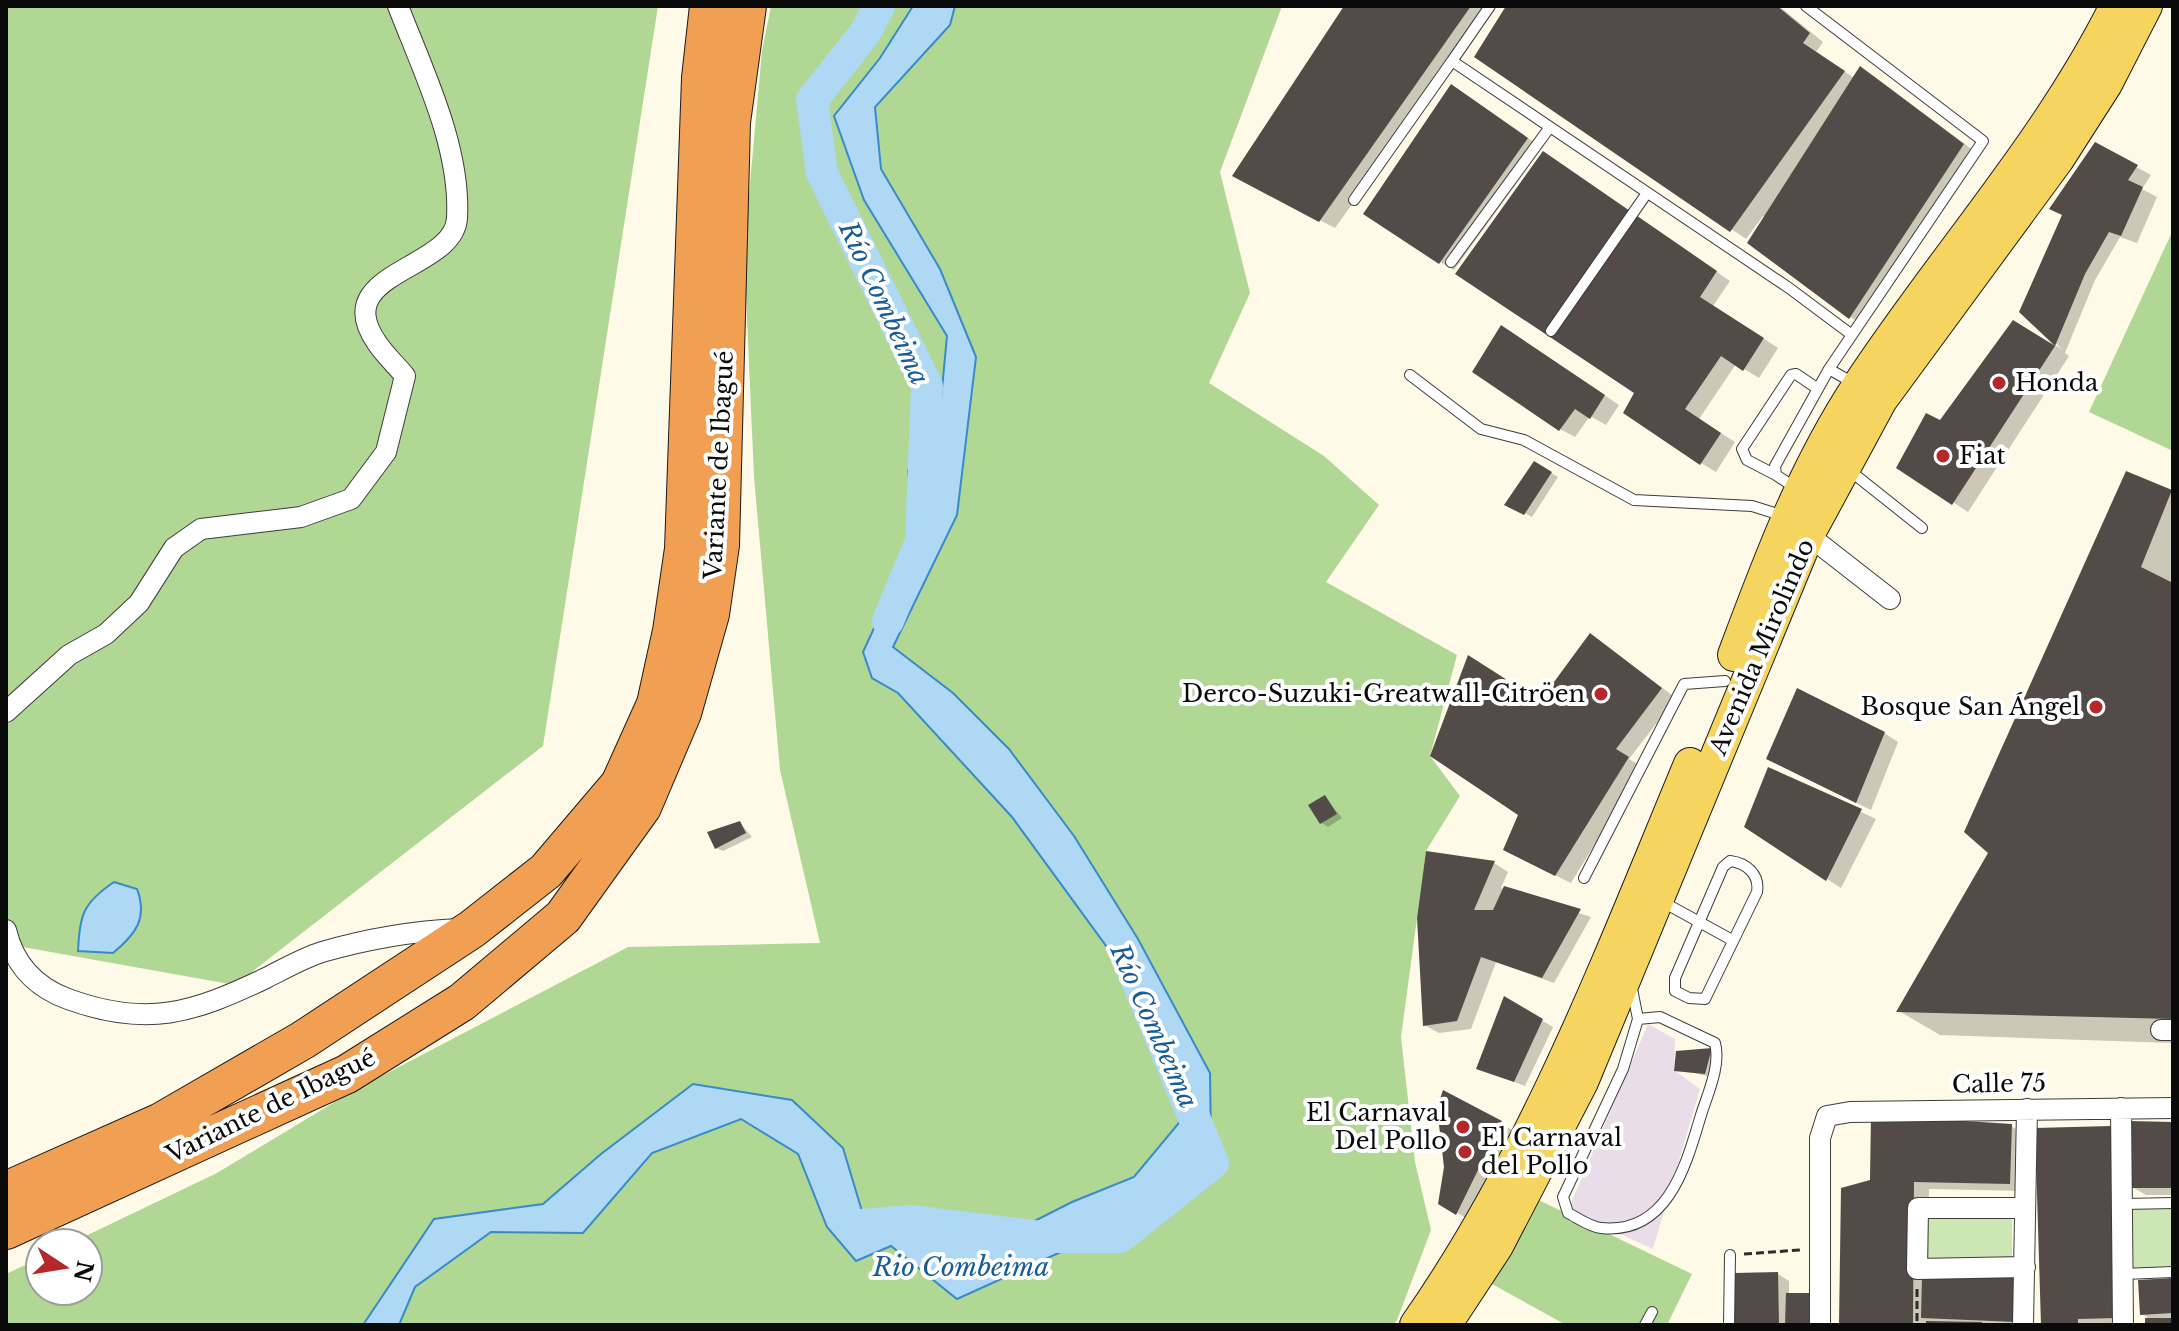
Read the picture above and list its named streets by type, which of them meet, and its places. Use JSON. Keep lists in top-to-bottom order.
{
  "streets": {
    "highway": ["Variante de Ibagué"],
    "main road": ["Avenida Mirolindo"],
    "street": ["Calle 75"]
  },
  "water": ["Río Combeima", "Rio Combeima"],
  "places": [
    "Honda",
    "Fiat",
    "Derco-Suzuki-Greatwall-Citröen",
    "Bosque San Ángel",
    "El Carnaval Del Pollo",
    "El Carnaval del Pollo"
  ],
  "north": "right"
}
